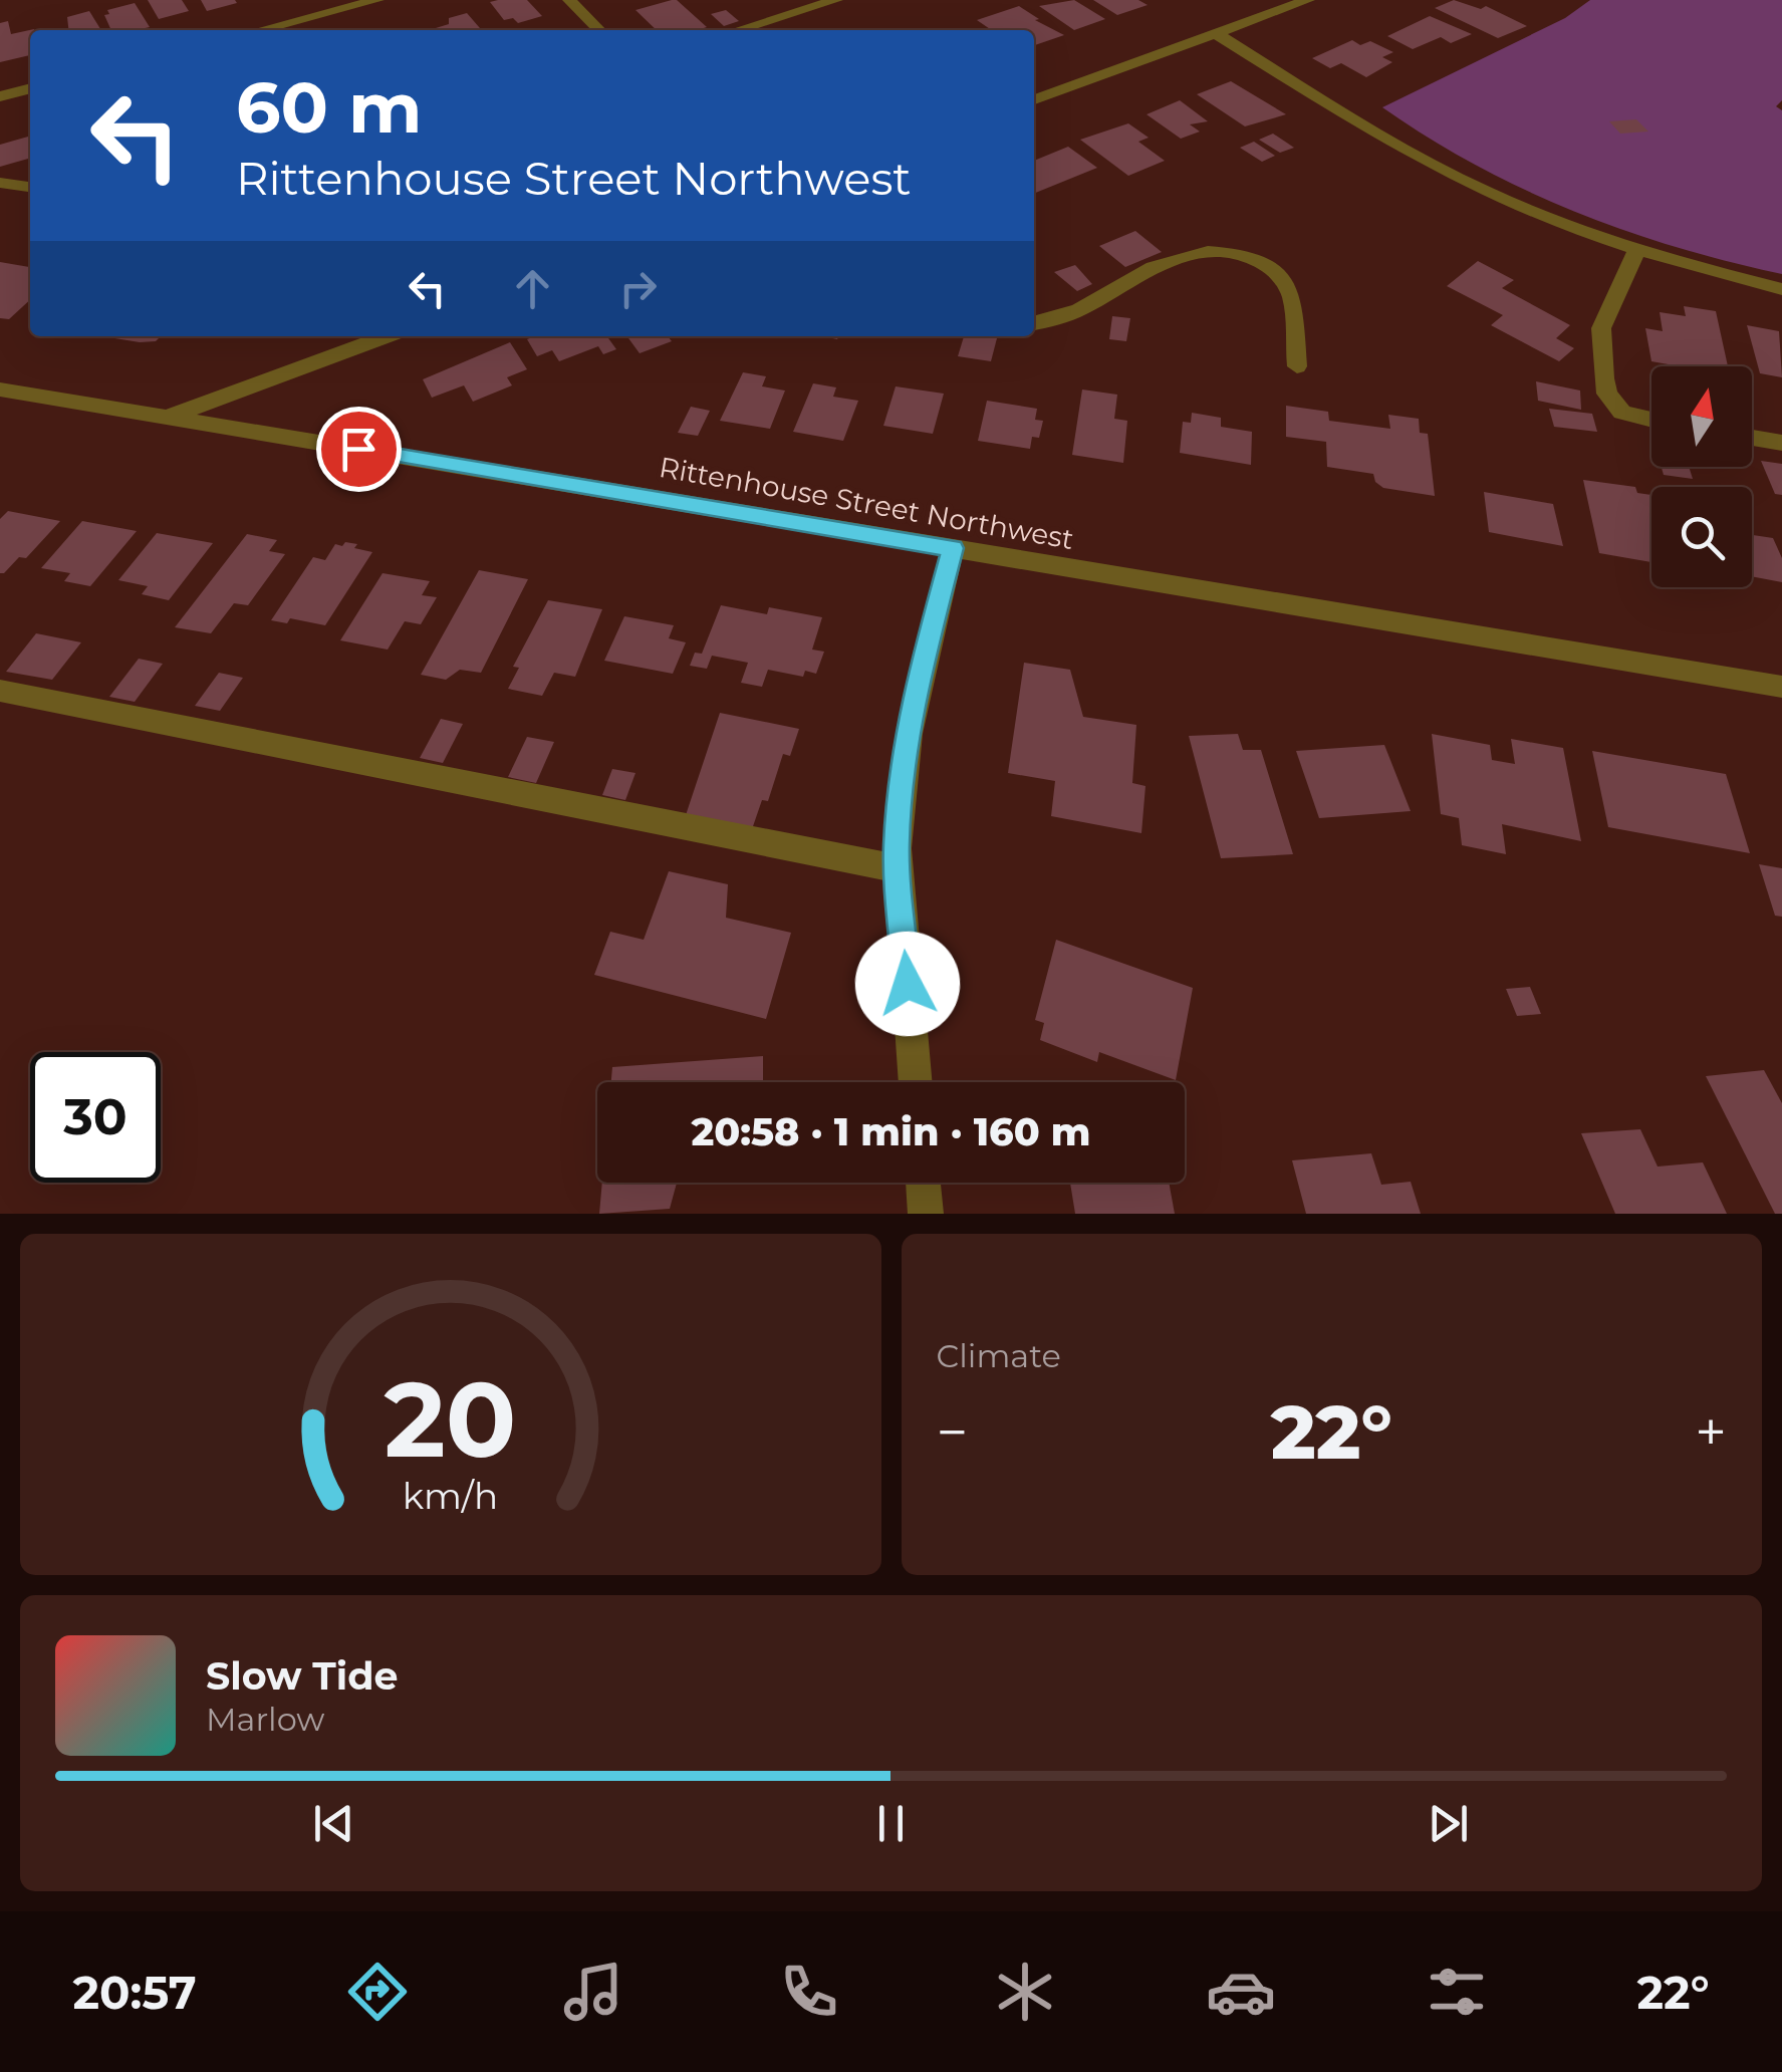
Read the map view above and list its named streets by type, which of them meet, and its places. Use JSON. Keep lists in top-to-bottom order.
{
  "streets": {
    "street": ["Rittenhouse Street Northwest"]
  },
  "north": "top",
  "page": {
    "turn": ["60 m", "Rittenhouse Street Northwest"],
    "limit": "30",
    "trip": "20:58 · 1 min · 160 m",
    "tile": "Climate",
    "heat": ["−", "22°", "+"],
    "song": ["Slow Tide", "Marlow"],
    "tabs": ["20:57", "22°"],
    "gauge": ["20", "km/h"]
  }
}
